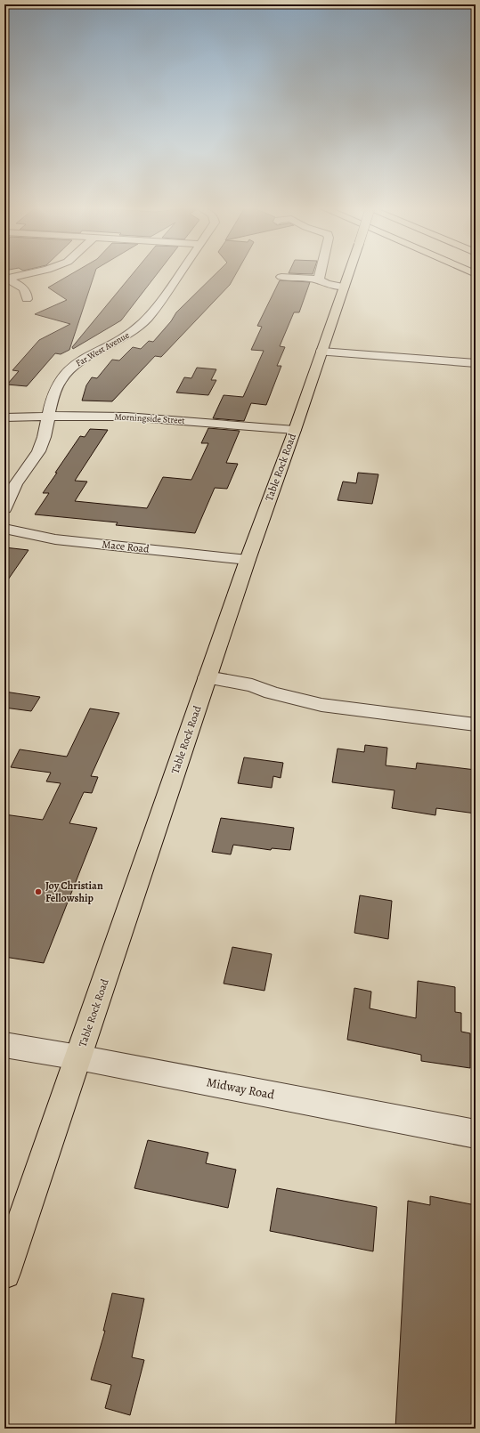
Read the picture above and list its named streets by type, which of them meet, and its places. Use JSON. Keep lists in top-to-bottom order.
{
  "streets": {
    "main road": ["Table Rock Road"],
    "street": [
      "Far West Avenue",
      "Morningside Street",
      "Mace Road",
      "Midway Road"
    ]
  },
  "crossings": [
    ["Far West Avenue", "Morningside Street"],
    ["Morningside Street", "Table Rock Road"],
    ["Table Rock Road", "Mace Road"],
    ["Table Rock Road", "Midway Road"]
  ],
  "places": ["Joy Christian Fellowship"]
}
